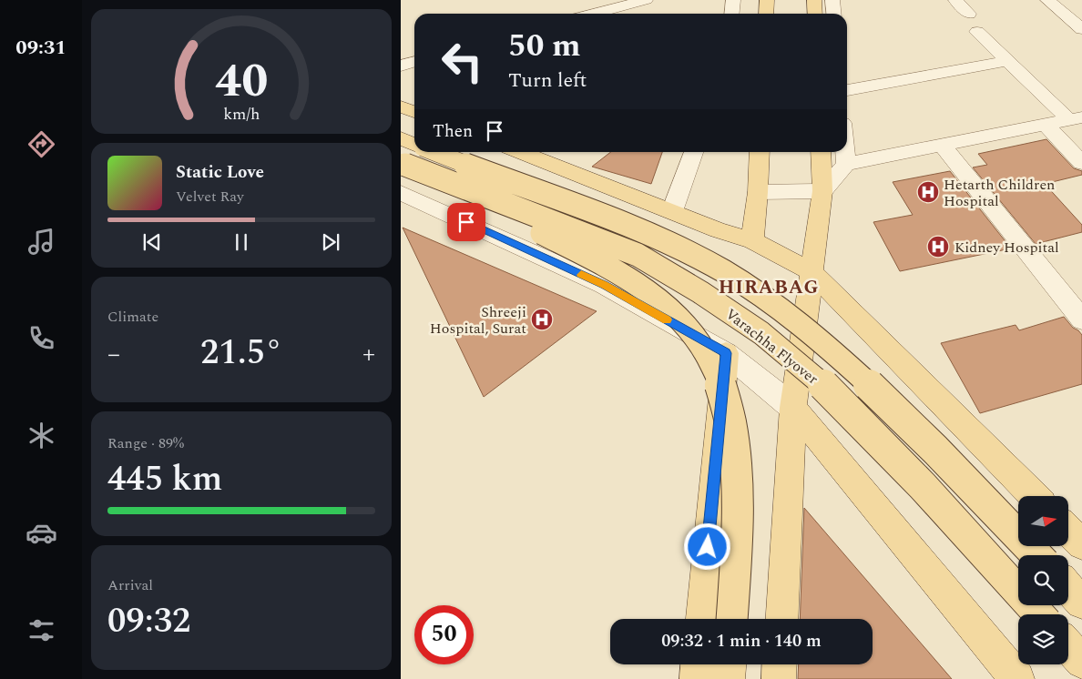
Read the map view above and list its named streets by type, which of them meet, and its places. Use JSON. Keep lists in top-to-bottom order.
{
  "streets": {
    "main road": ["Varachha Flyover"]
  },
  "districts": ["HIRABAG"],
  "places": {
    "hospital": ["Hetarth Children Hospital", "Kidney Hospital", "Shreeji Hospital, Surat"]
  },
  "north": "right",
  "page": {
    "tabs": "09:31",
    "turn": ["50 m", "Turn left"],
    "then": "Then",
    "song": ["Static Love", "Velvet Ray"],
    "tile": [
      "Climate",
      ["Range · 89%", "445 km"],
      ["Arrival", "09:32"]
    ],
    "heat": ["−", "21.5°", "+"],
    "limit": "50",
    "trip": "09:32 · 1 min · 140 m",
    "gauge": ["40", "km/h"]
  }
}
